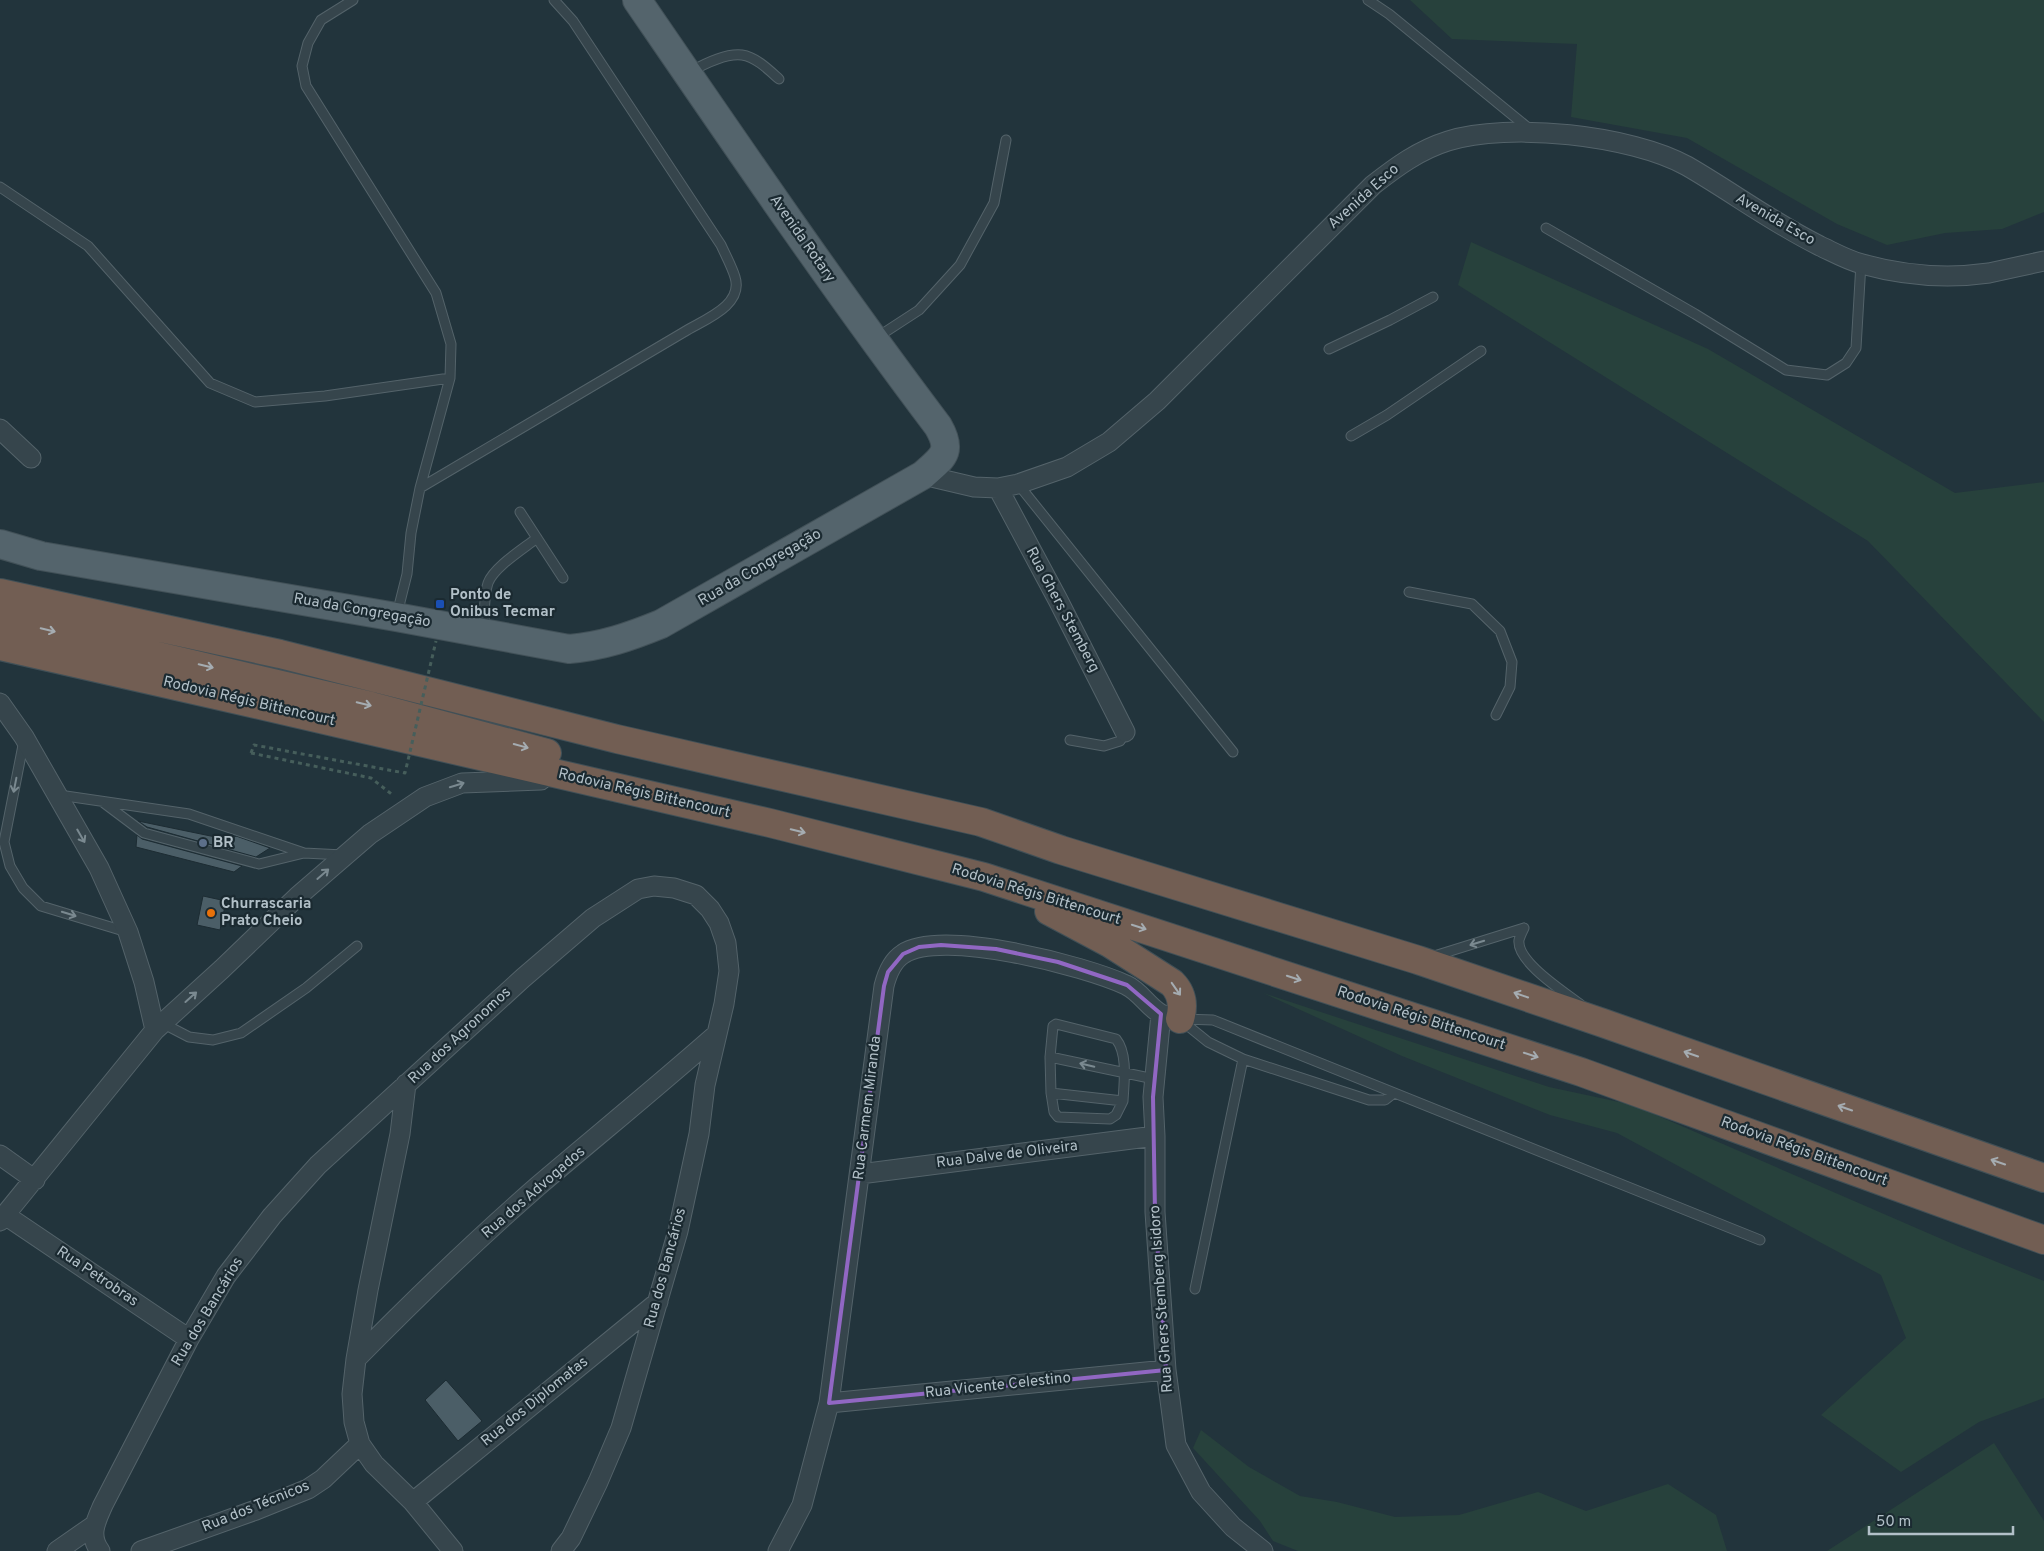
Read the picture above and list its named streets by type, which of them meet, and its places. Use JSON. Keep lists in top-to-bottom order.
{
  "streets": {
    "highway": ["Rodovia Régis Bittencourt"],
    "main road": ["Avenida Rotary", "Rua da Congregação"],
    "street": [
      "Avenida Esco",
      "Rua Ghers Stemberg",
      "Rua dos Agronomos",
      "Rua Carmem Miranda",
      "Rua Dalve de Oliveira",
      "Rua dos Advogados",
      "Rua dos Bancários",
      "Rua Petrobras",
      "Rua Ghers Stemberg Isidoro",
      "Rua Vicente Celestino",
      "Rua dos Diplomatas",
      "Rua dos Técnicos"
    ]
  },
  "crossings": [
    ["Avenida Esco", "Avenida Rotary"],
    ["Avenida Esco", "Rua da Congregação"],
    ["Avenida Esco", "Rua Ghers Stemberg"],
    ["Avenida Rotary", "Rua da Congregação"],
    ["Rua dos Agronomos", "Rua dos Advogados"],
    ["Rua dos Agronomos", "Rua dos Bancários"],
    ["Rua dos Agronomos", "Rua dos Técnicos"],
    ["Rua Carmem Miranda", "Rua Dalve de Oliveira"],
    ["Rua Carmem Miranda", "Rua Ghers Stemberg Isidoro"],
    ["Rua Carmem Miranda", "Rua Vicente Celestino"],
    ["Rua Dalve de Oliveira", "Rua Ghers Stemberg Isidoro"],
    ["Rua dos Advogados", "Rua dos Bancários"],
    ["Rua dos Bancários", "Rua Petrobras"],
    ["Rua dos Bancários", "Rua dos Diplomatas"],
    ["Rua Ghers Stemberg Isidoro", "Rua Vicente Celestino"]
  ],
  "places": {
    "transit": ["Ponto de Onibus Tecmar"],
    "other": ["BR", "Churrascaria Prato Cheio"]
  },
  "scale_bar": "50 m"
}
